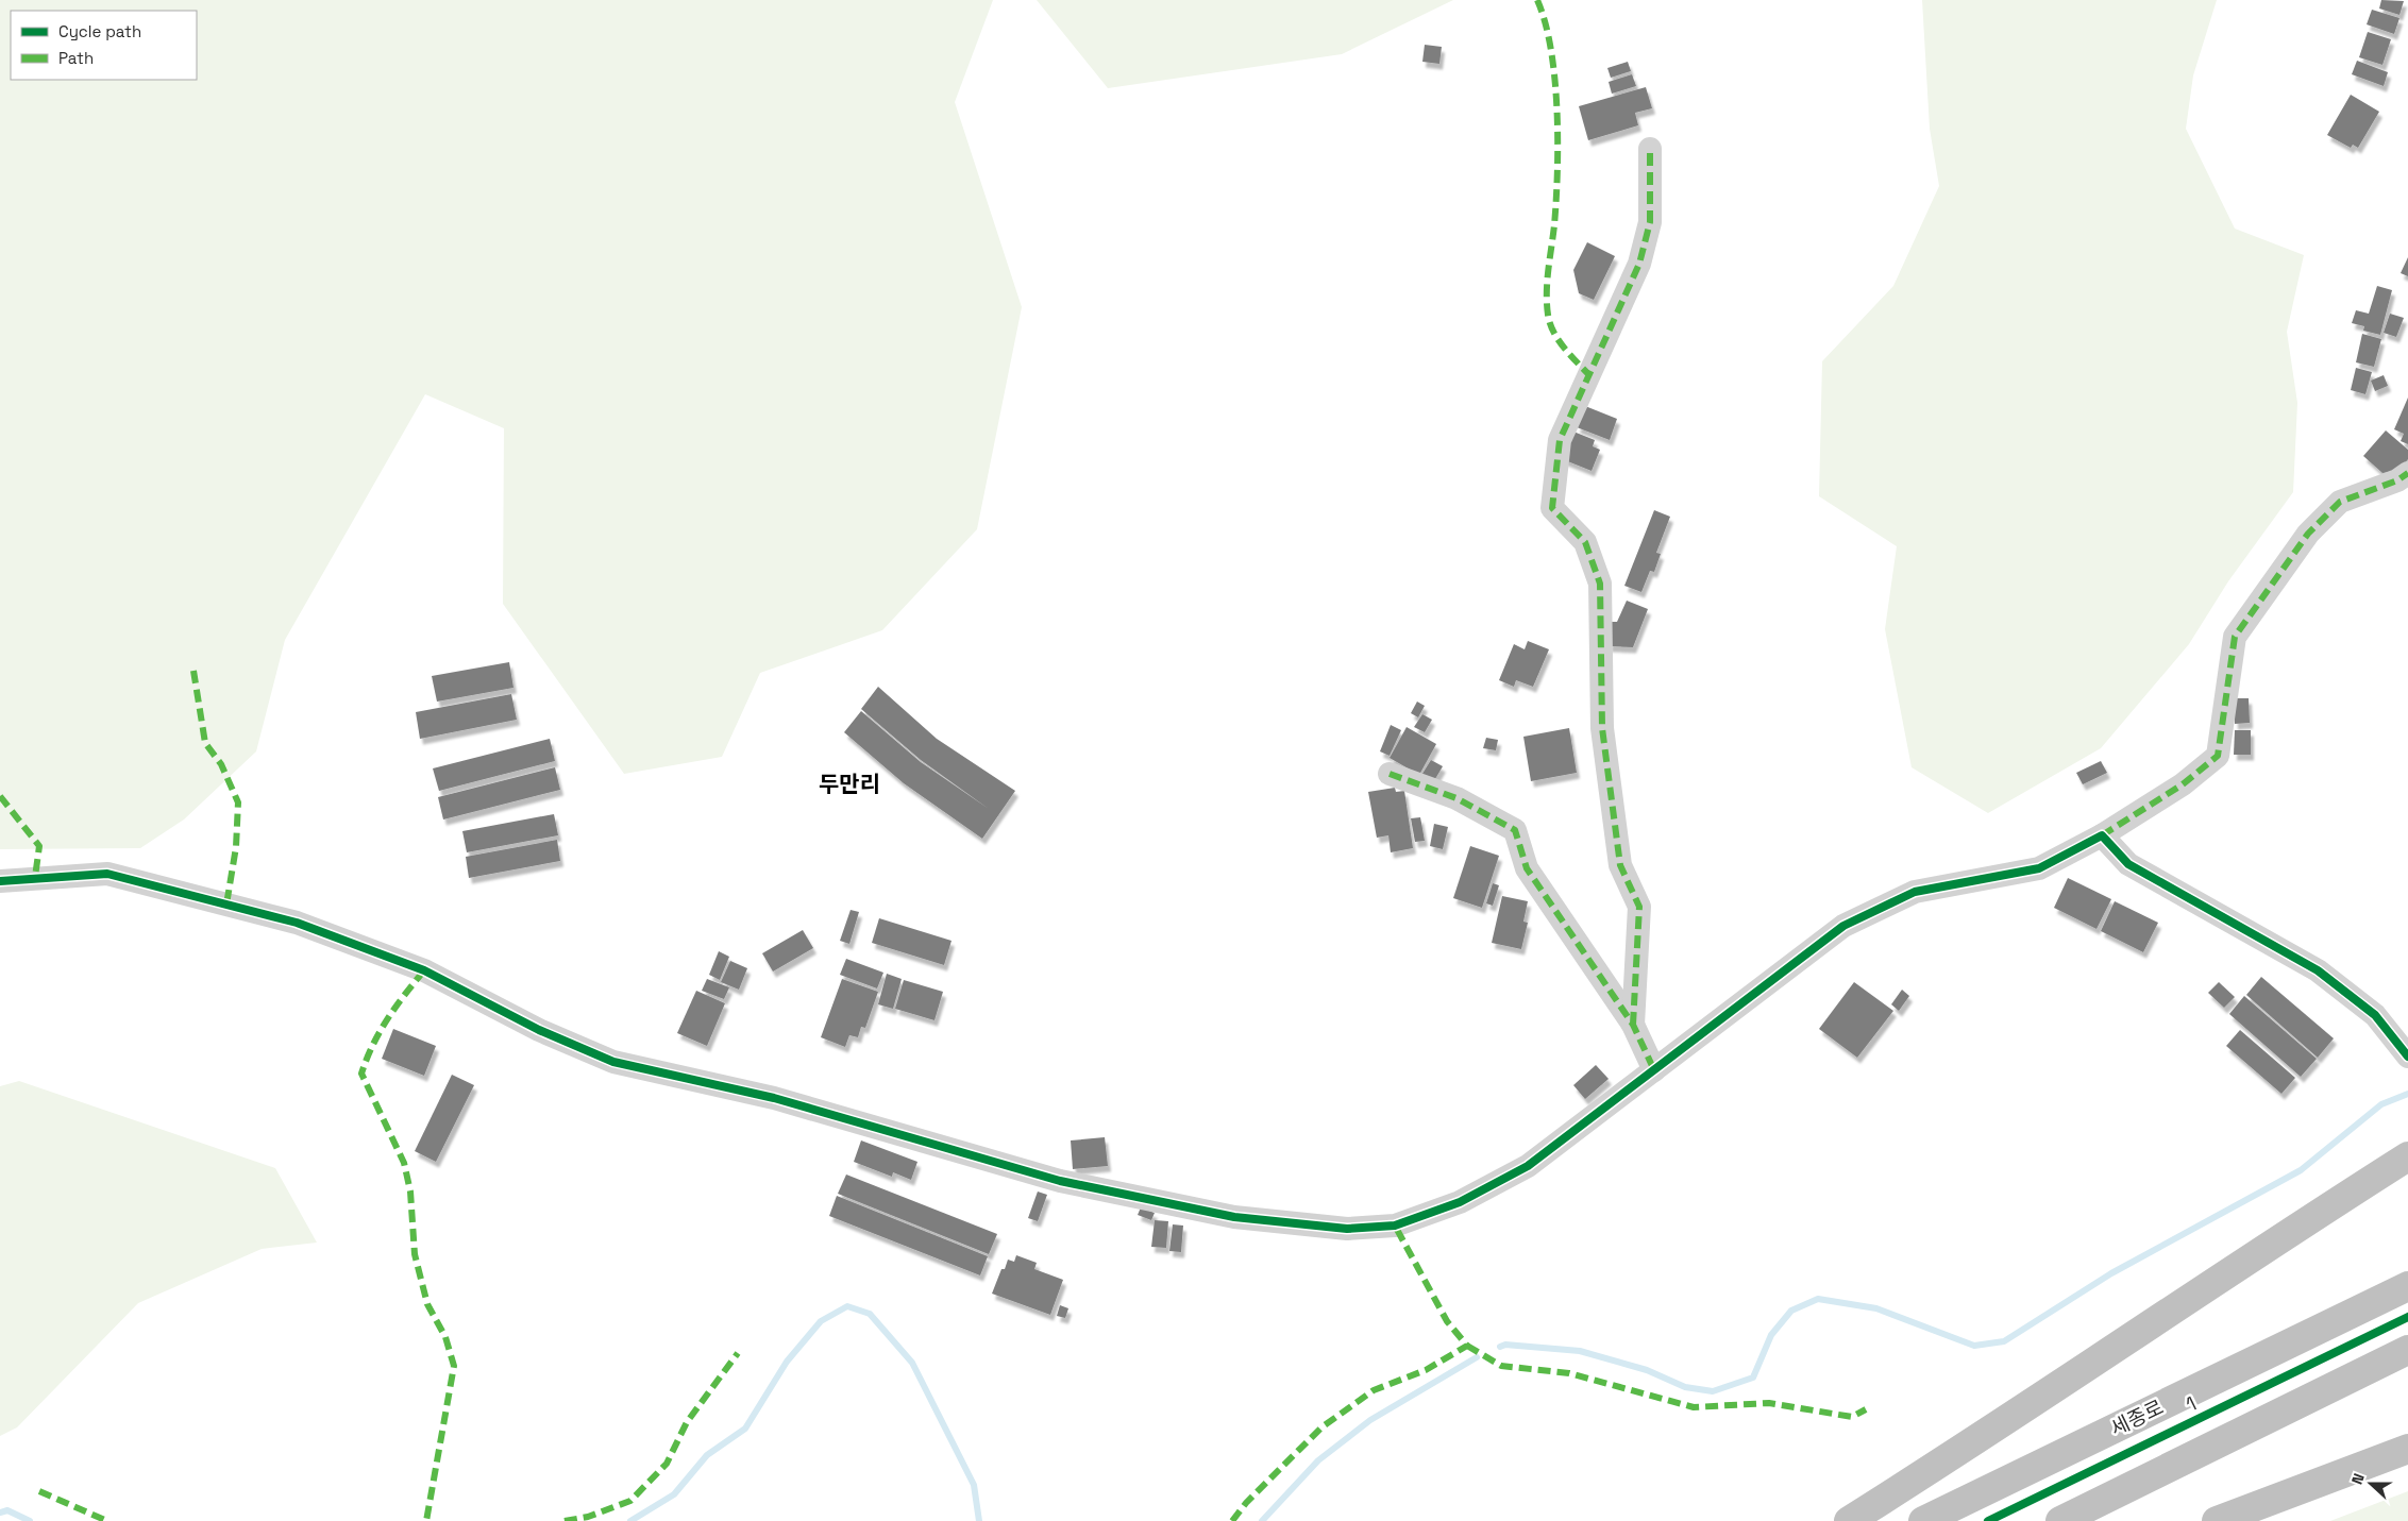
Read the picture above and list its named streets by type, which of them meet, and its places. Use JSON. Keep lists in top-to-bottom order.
{
  "streets": {
    "highway": ["세종로"],
    "cycle path": ["1"]
  },
  "districts": ["두만리"],
  "legend": ["Cycle path", "Path"],
  "north": "left"
}
